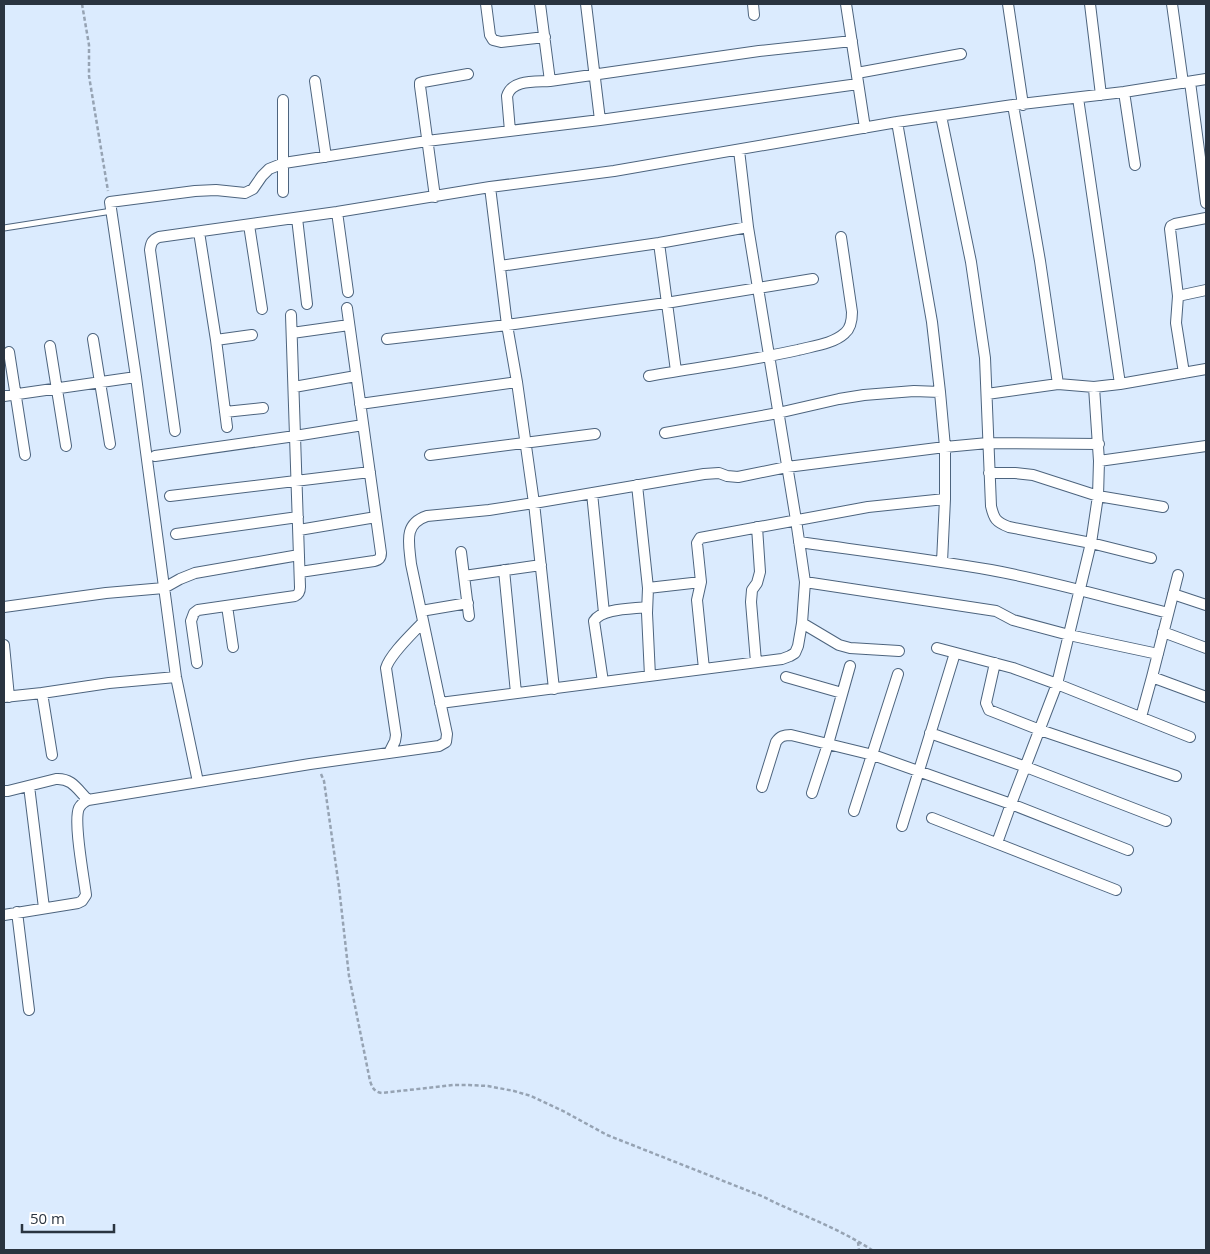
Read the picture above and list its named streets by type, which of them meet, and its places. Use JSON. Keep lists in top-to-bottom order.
{
  "scale_bar": "50 m"
}
